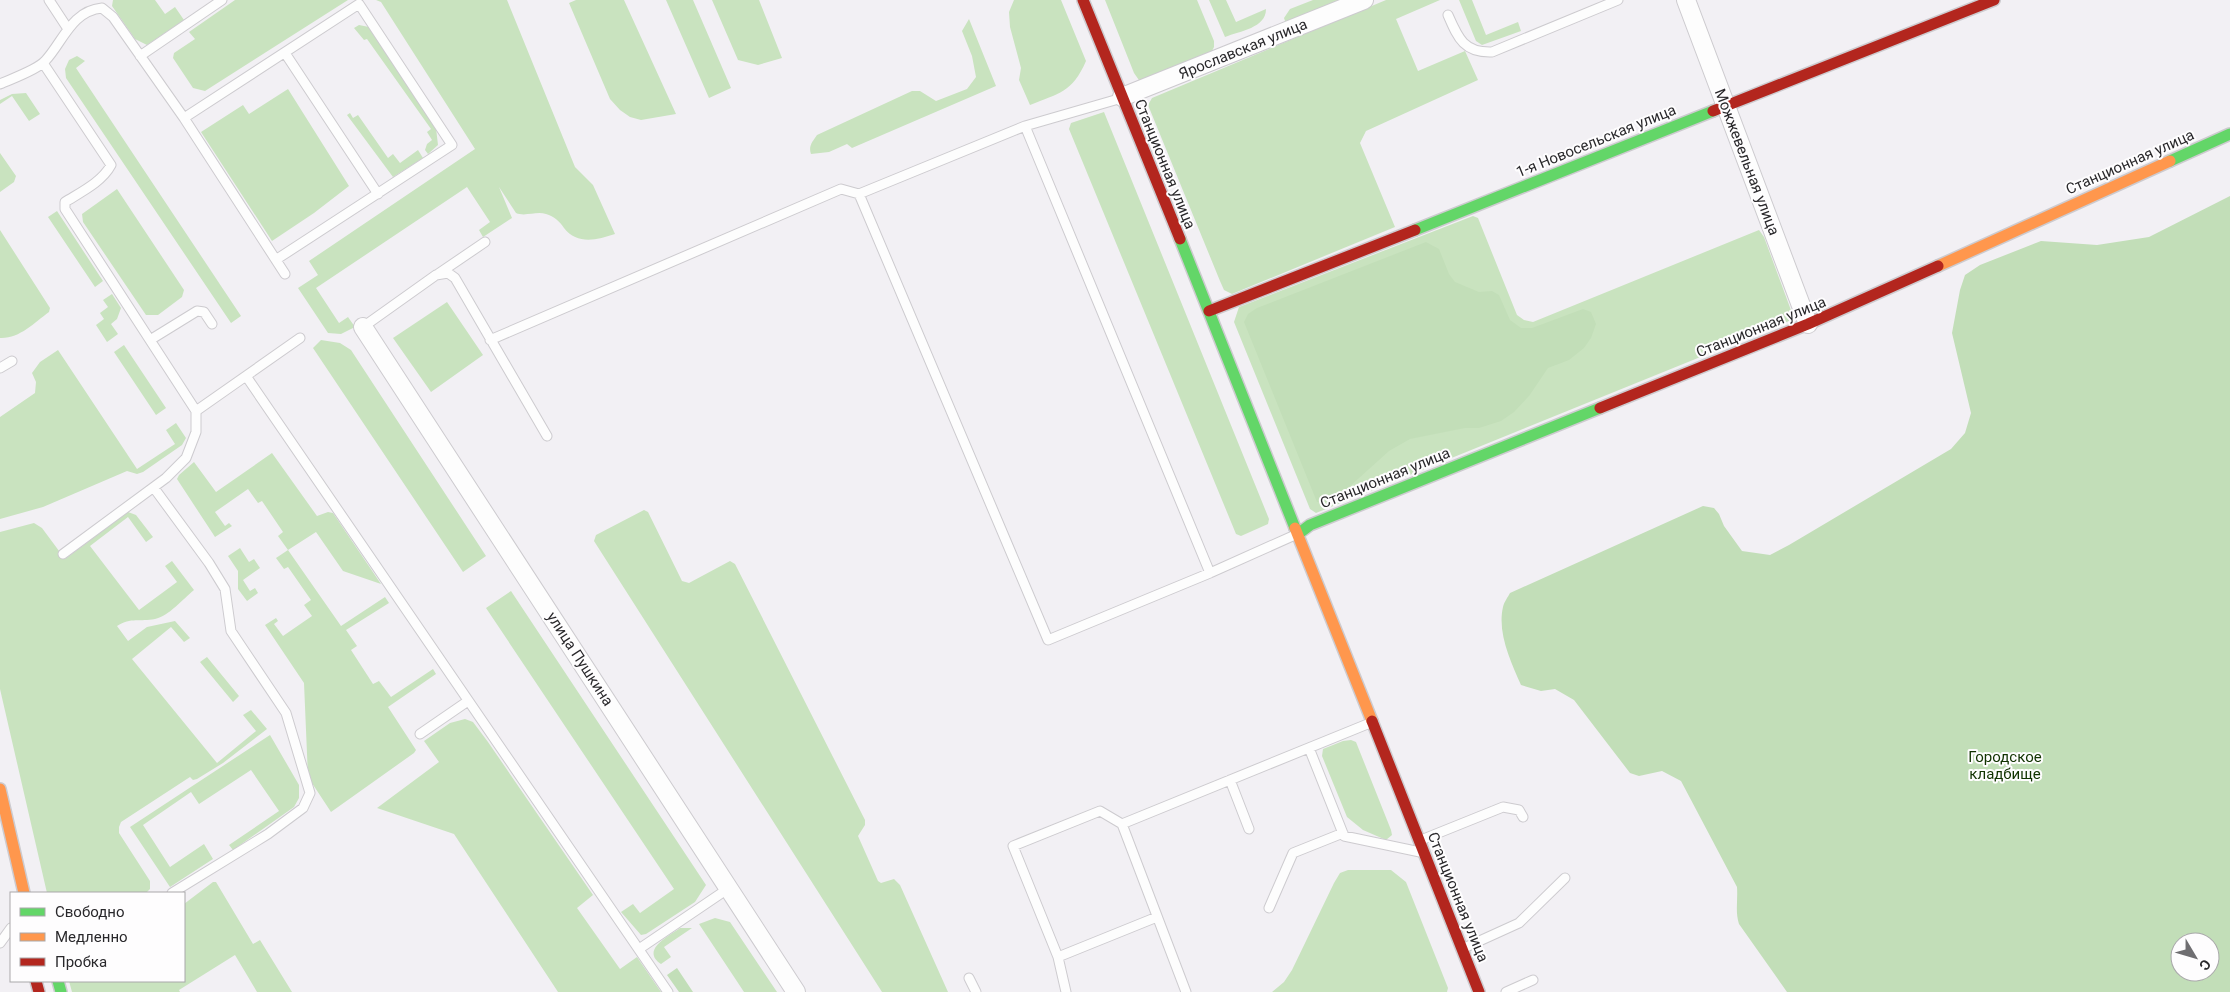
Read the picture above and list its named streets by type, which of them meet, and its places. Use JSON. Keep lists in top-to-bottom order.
{
  "streets": {
    "street": [
      "Ярославская улица",
      "1-я Новосельская улица",
      "Можжевельная улица",
      "Станционная улица",
      "улица Пушкина"
    ]
  },
  "crossings": [
    ["Ярославская улица", "Станционная улица"],
    ["1-я Новосельская улица", "Можжевельная улица"],
    ["1-я Новосельская улица", "Станционная улица"],
    ["Можжевельная улица", "Станционная улица"]
  ],
  "parks": ["Городское кладбище"],
  "legend": ["Свободно", "Медленно", "Пробка"],
  "north": "bottom right"
}
